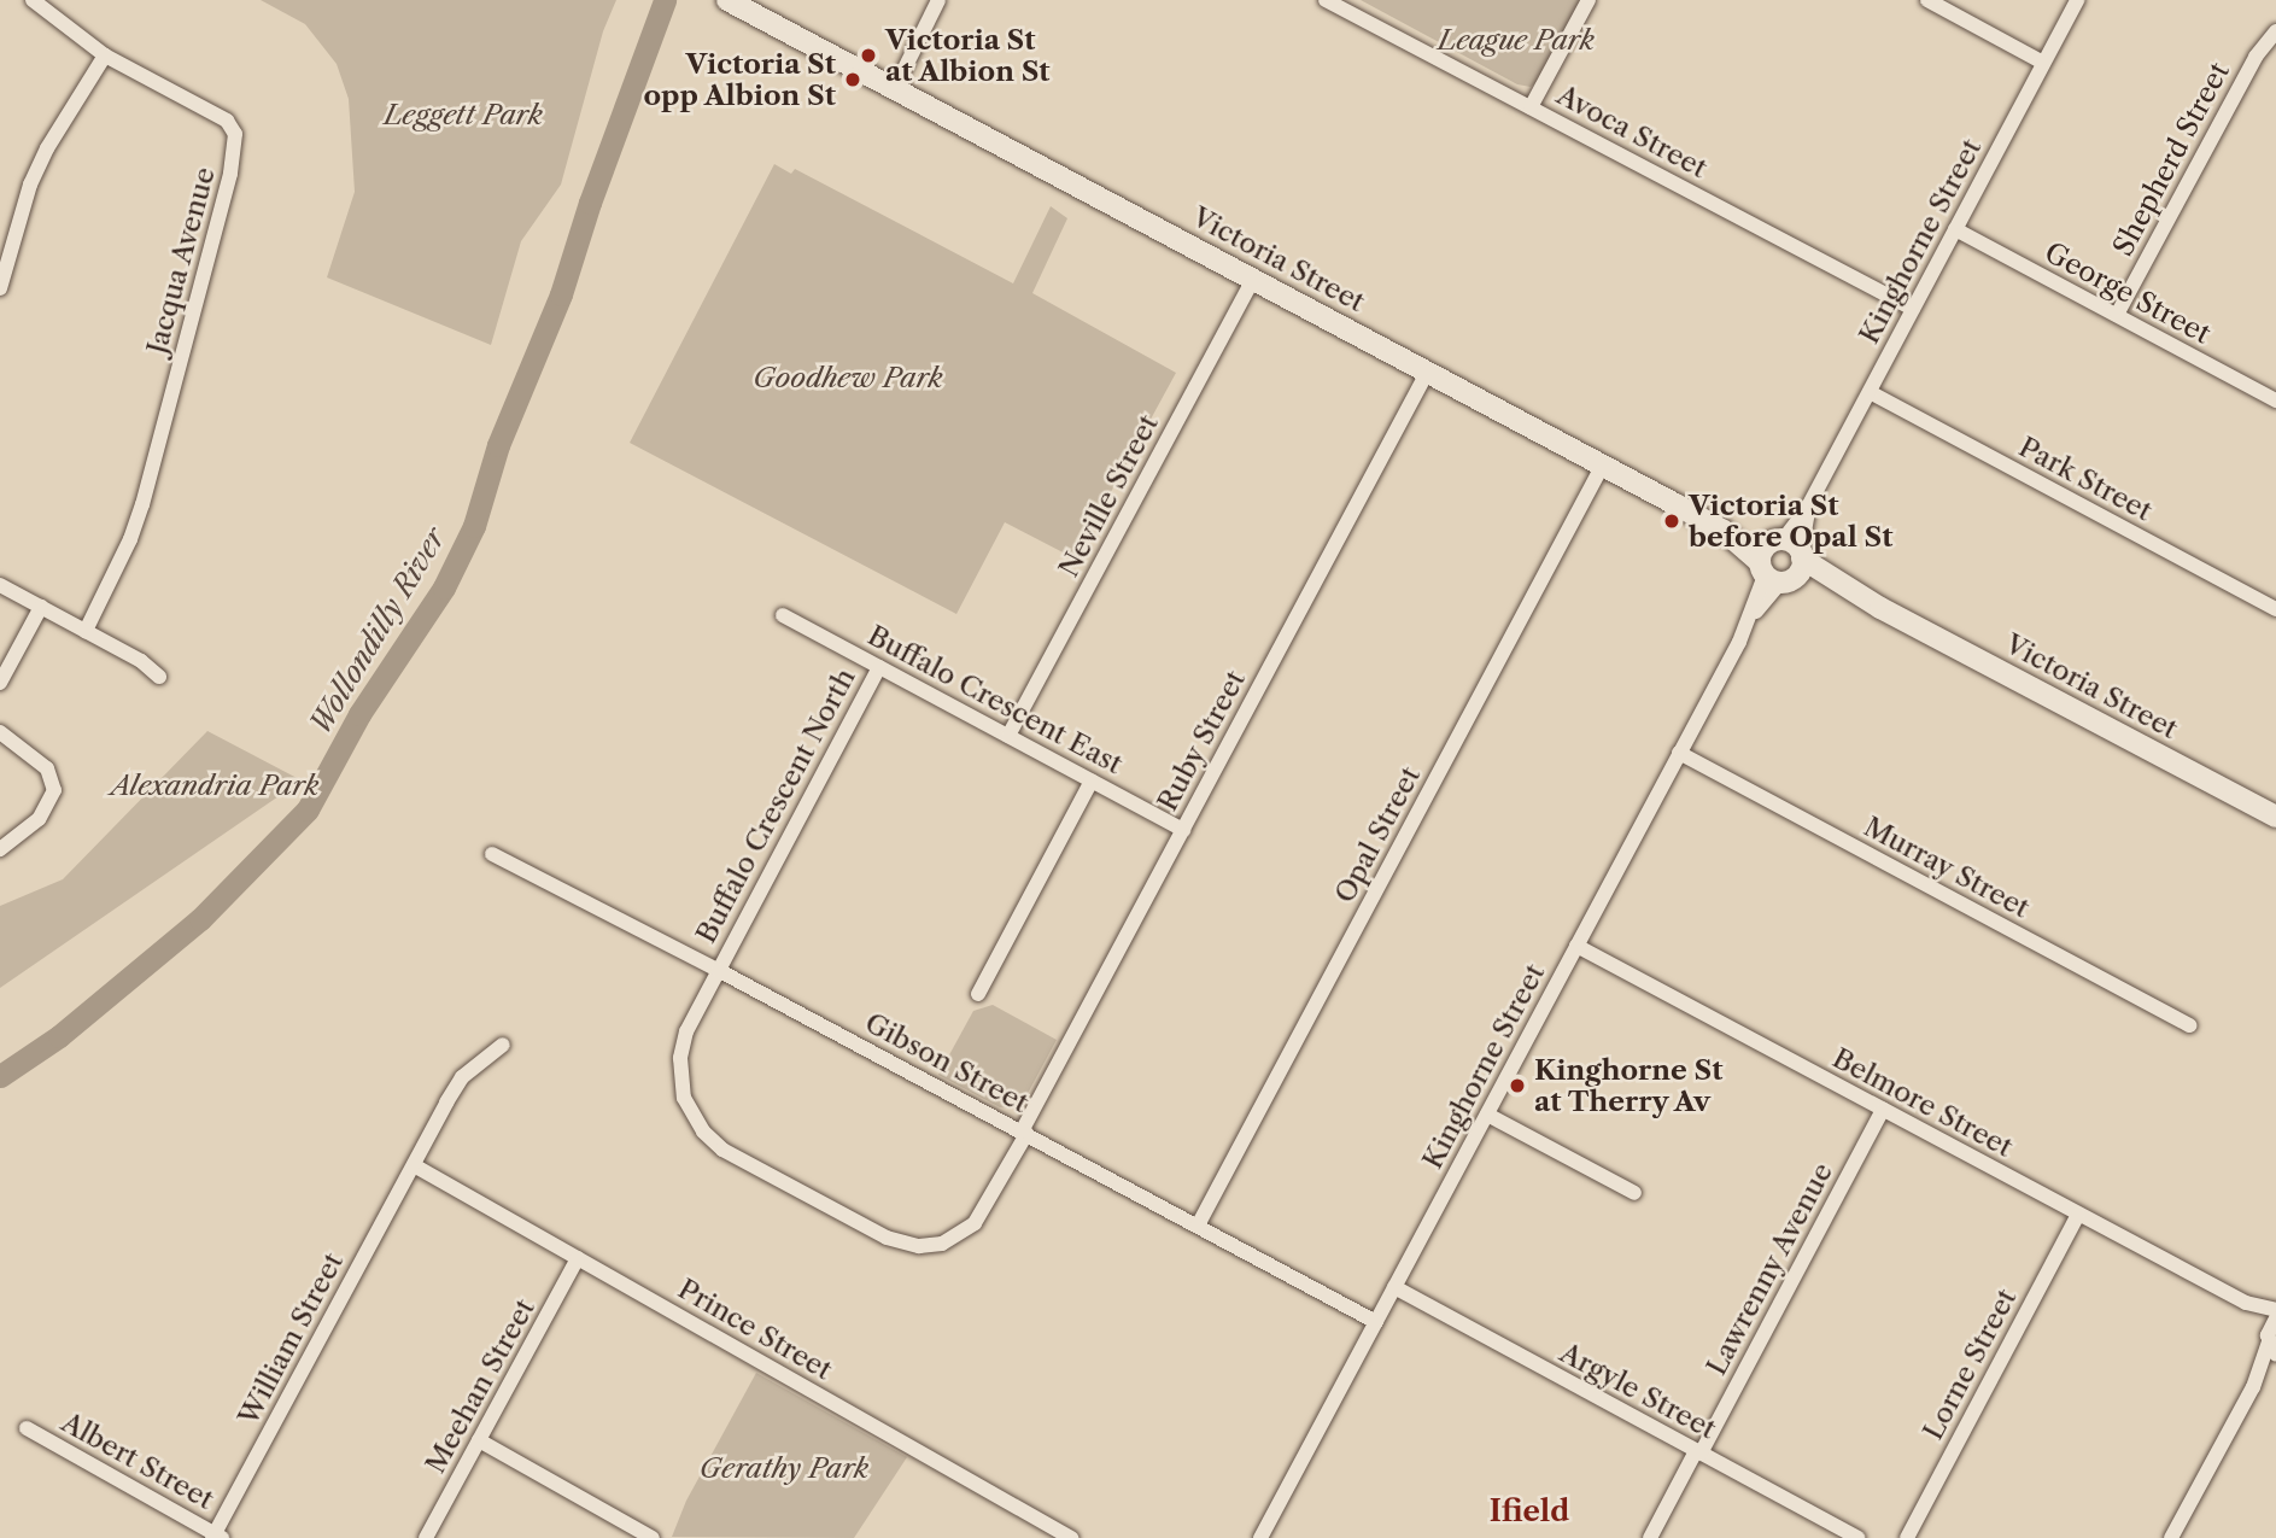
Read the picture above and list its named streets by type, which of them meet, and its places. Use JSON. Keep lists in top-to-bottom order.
{
  "streets": {
    "main road": ["Victoria Street"],
    "street": [
      "Avoca Street",
      "Shepherd Street",
      "Kinghorne Street",
      "Jacqua Avenue",
      "George Street",
      "Park Street",
      "Neville Street",
      "Buffalo Crescent East",
      "Ruby Street",
      "Buffalo Crescent North",
      "Opal Street",
      "Murray Street",
      "Gibson Street",
      "Belmore Street",
      "Lawrenny Avenue",
      "Prince Street",
      "William Street",
      "Lorne Street",
      "Meehan Street",
      "Argyle Street",
      "Albert Street"
    ]
  },
  "crossings": [
    ["Avoca Street", "Kinghorne Street"],
    ["Shepherd Street", "George Street"],
    ["Kinghorne Street", "Victoria Street"],
    ["Kinghorne Street", "George Street"],
    ["Kinghorne Street", "Park Street"],
    ["Kinghorne Street", "Murray Street"],
    ["Kinghorne Street", "Gibson Street"],
    ["Kinghorne Street", "Belmore Street"],
    ["Kinghorne Street", "Argyle Street"],
    ["Victoria Street", "Neville Street"],
    ["Victoria Street", "Ruby Street"],
    ["Victoria Street", "Opal Street"],
    ["Neville Street", "Buffalo Crescent East"],
    ["Buffalo Crescent East", "Ruby Street"],
    ["Buffalo Crescent East", "Buffalo Crescent North"],
    ["Ruby Street", "Buffalo Crescent North"],
    ["Ruby Street", "Gibson Street"],
    ["Buffalo Crescent North", "Gibson Street"],
    ["Opal Street", "Gibson Street"],
    ["Belmore Street", "Lawrenny Avenue"],
    ["Belmore Street", "Lorne Street"],
    ["Lawrenny Avenue", "Argyle Street"],
    ["Prince Street", "William Street"],
    ["Prince Street", "Meehan Street"],
    ["William Street", "Albert Street"]
  ],
  "districts": ["Ifield"],
  "water": ["Wollondilly River"],
  "parks": [
    "League Park",
    "Leggett Park",
    "Goodhew Park",
    "Alexandria Park",
    "Gerathy Park"
  ],
  "places": [
    "Victoria St at Albion St",
    "Victoria St opp Albion St",
    "Victoria St before Opal St",
    "Kinghorne St at Therry Av"
  ]
}
